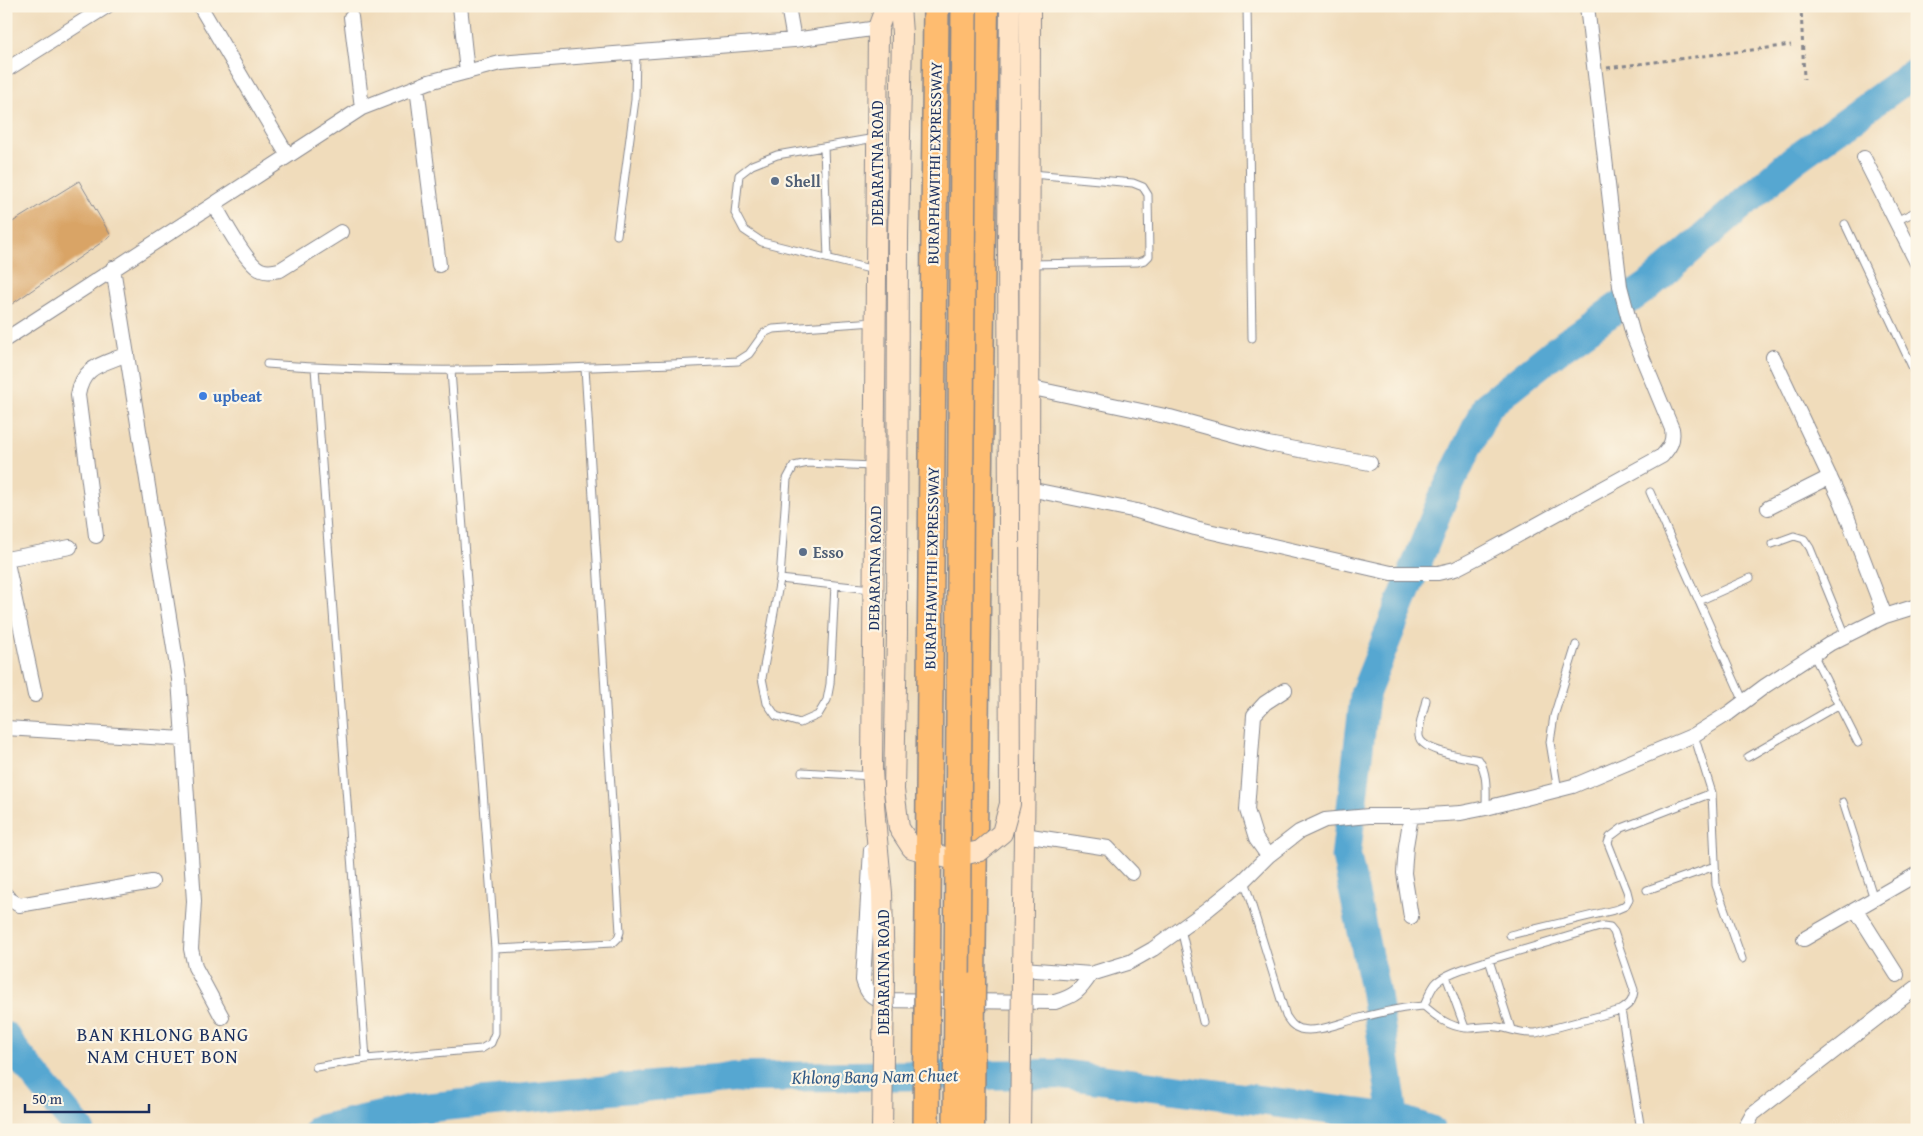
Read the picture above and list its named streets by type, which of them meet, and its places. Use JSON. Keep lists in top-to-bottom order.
{
  "streets": {
    "highway": ["BURAPHAWITHI EXPRESSWAY"],
    "main road": ["DEBARATNA ROAD"]
  },
  "districts": ["BAN KHLONG BANG NAM CHUET BON"],
  "water": ["Khlong Bang Nam Chuet"],
  "places": ["Shell", "upbeat", "Esso"],
  "scale_bar": "50 m"
}
